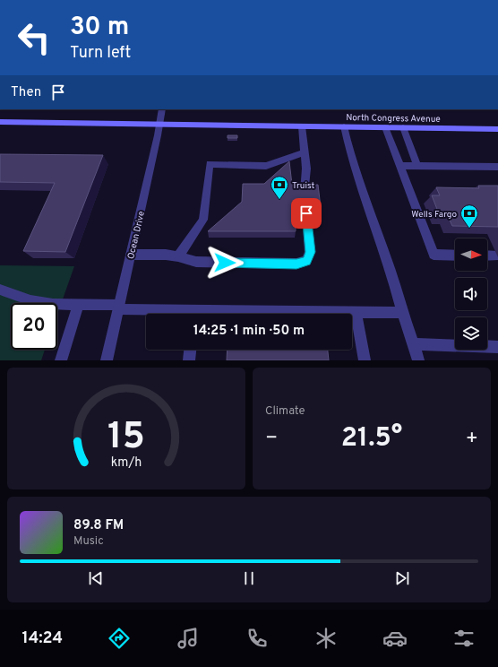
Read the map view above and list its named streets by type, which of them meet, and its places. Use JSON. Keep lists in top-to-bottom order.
{
  "streets": {
    "main road": ["North Congress Avenue"],
    "street": ["Ocean Drive"]
  },
  "crossings": [
    ["North Congress Avenue", "Ocean Drive"]
  ],
  "places": {
    "bank": ["Truist", "Wells Fargo"]
  },
  "north": "right",
  "page": {
    "turn": ["30 m", "Turn left"],
    "then": "Then",
    "limit": "20",
    "trip": "14:25 · 1 min · 50 m",
    "tile": "Climate",
    "heat": ["−", "21.5°", "+"],
    "song": ["89.8 FM", "Music"],
    "tabs": "14:24",
    "gauge": ["15", "km/h"]
  }
}
